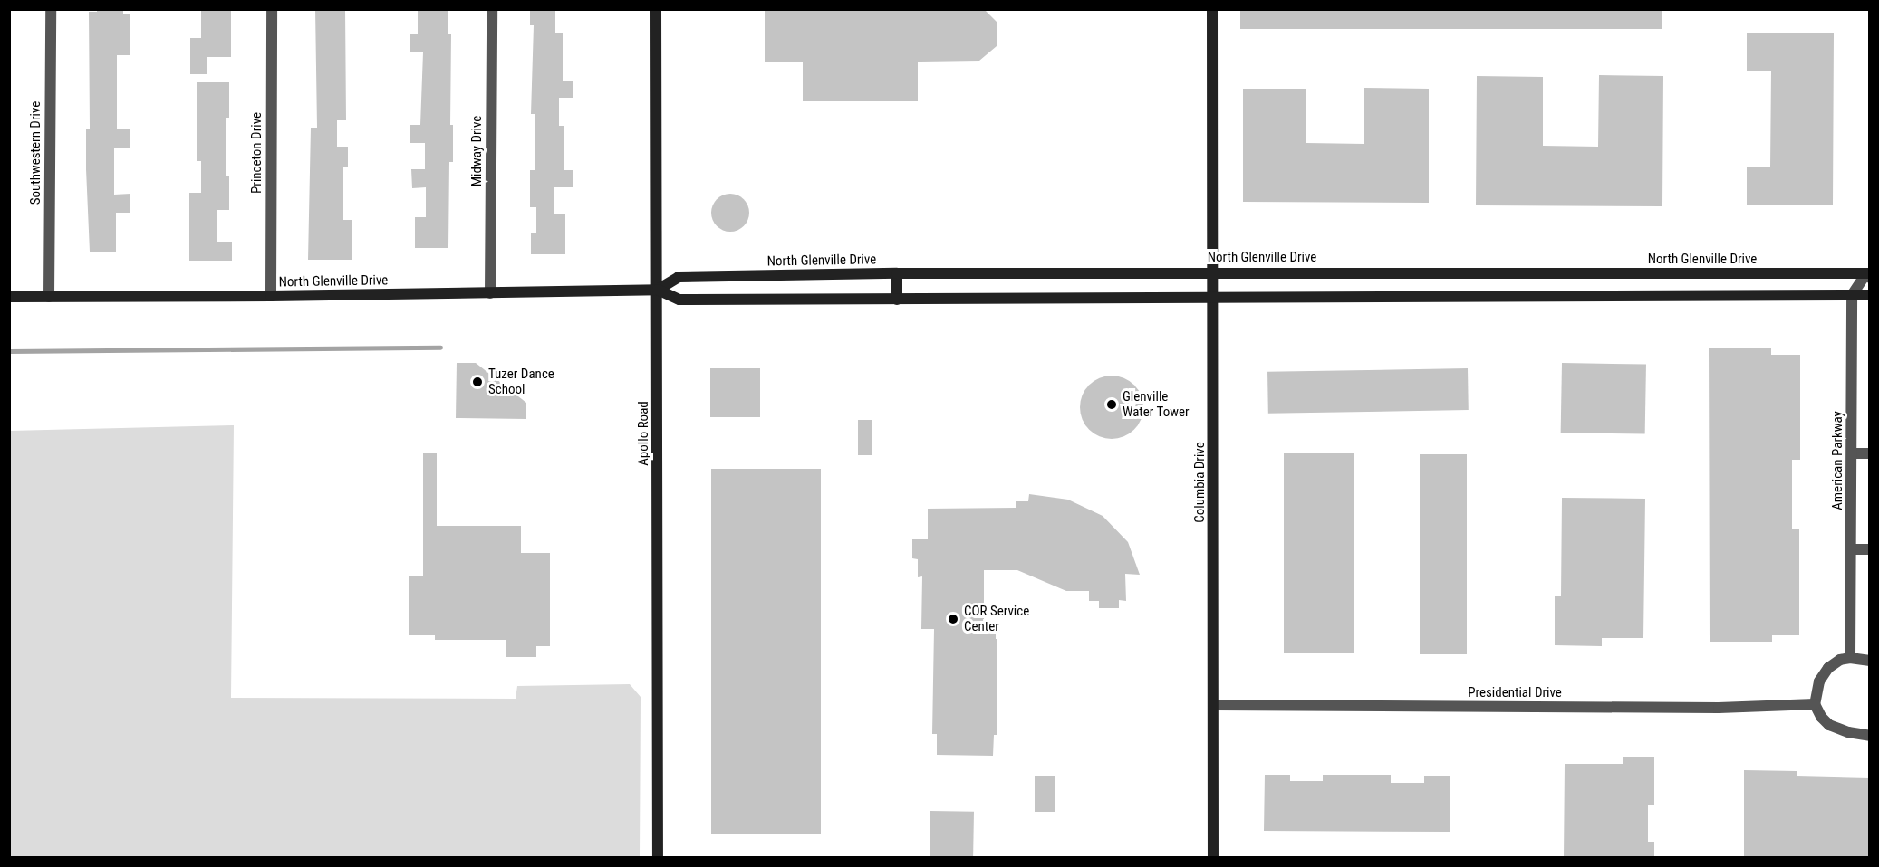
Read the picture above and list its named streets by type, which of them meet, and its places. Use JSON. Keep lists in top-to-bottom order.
{
  "streets": {
    "street": [
      "Midway Drive",
      "Southwestern Drive",
      "Princeton Drive",
      "North Glenville Drive",
      "Apollo Road",
      "American Parkway",
      "Columbia Drive",
      "Presidential Drive"
    ]
  },
  "crossings": [
    ["Midway Drive", "North Glenville Drive"],
    ["Southwestern Drive", "North Glenville Drive"],
    ["Princeton Drive", "North Glenville Drive"],
    ["North Glenville Drive", "Apollo Road"],
    ["North Glenville Drive", "American Parkway"],
    ["North Glenville Drive", "Columbia Drive"],
    ["Columbia Drive", "Presidential Drive"]
  ],
  "places": ["Tuzer Dance School", "Glenville Water Tower", "COR Service Center"]
}
